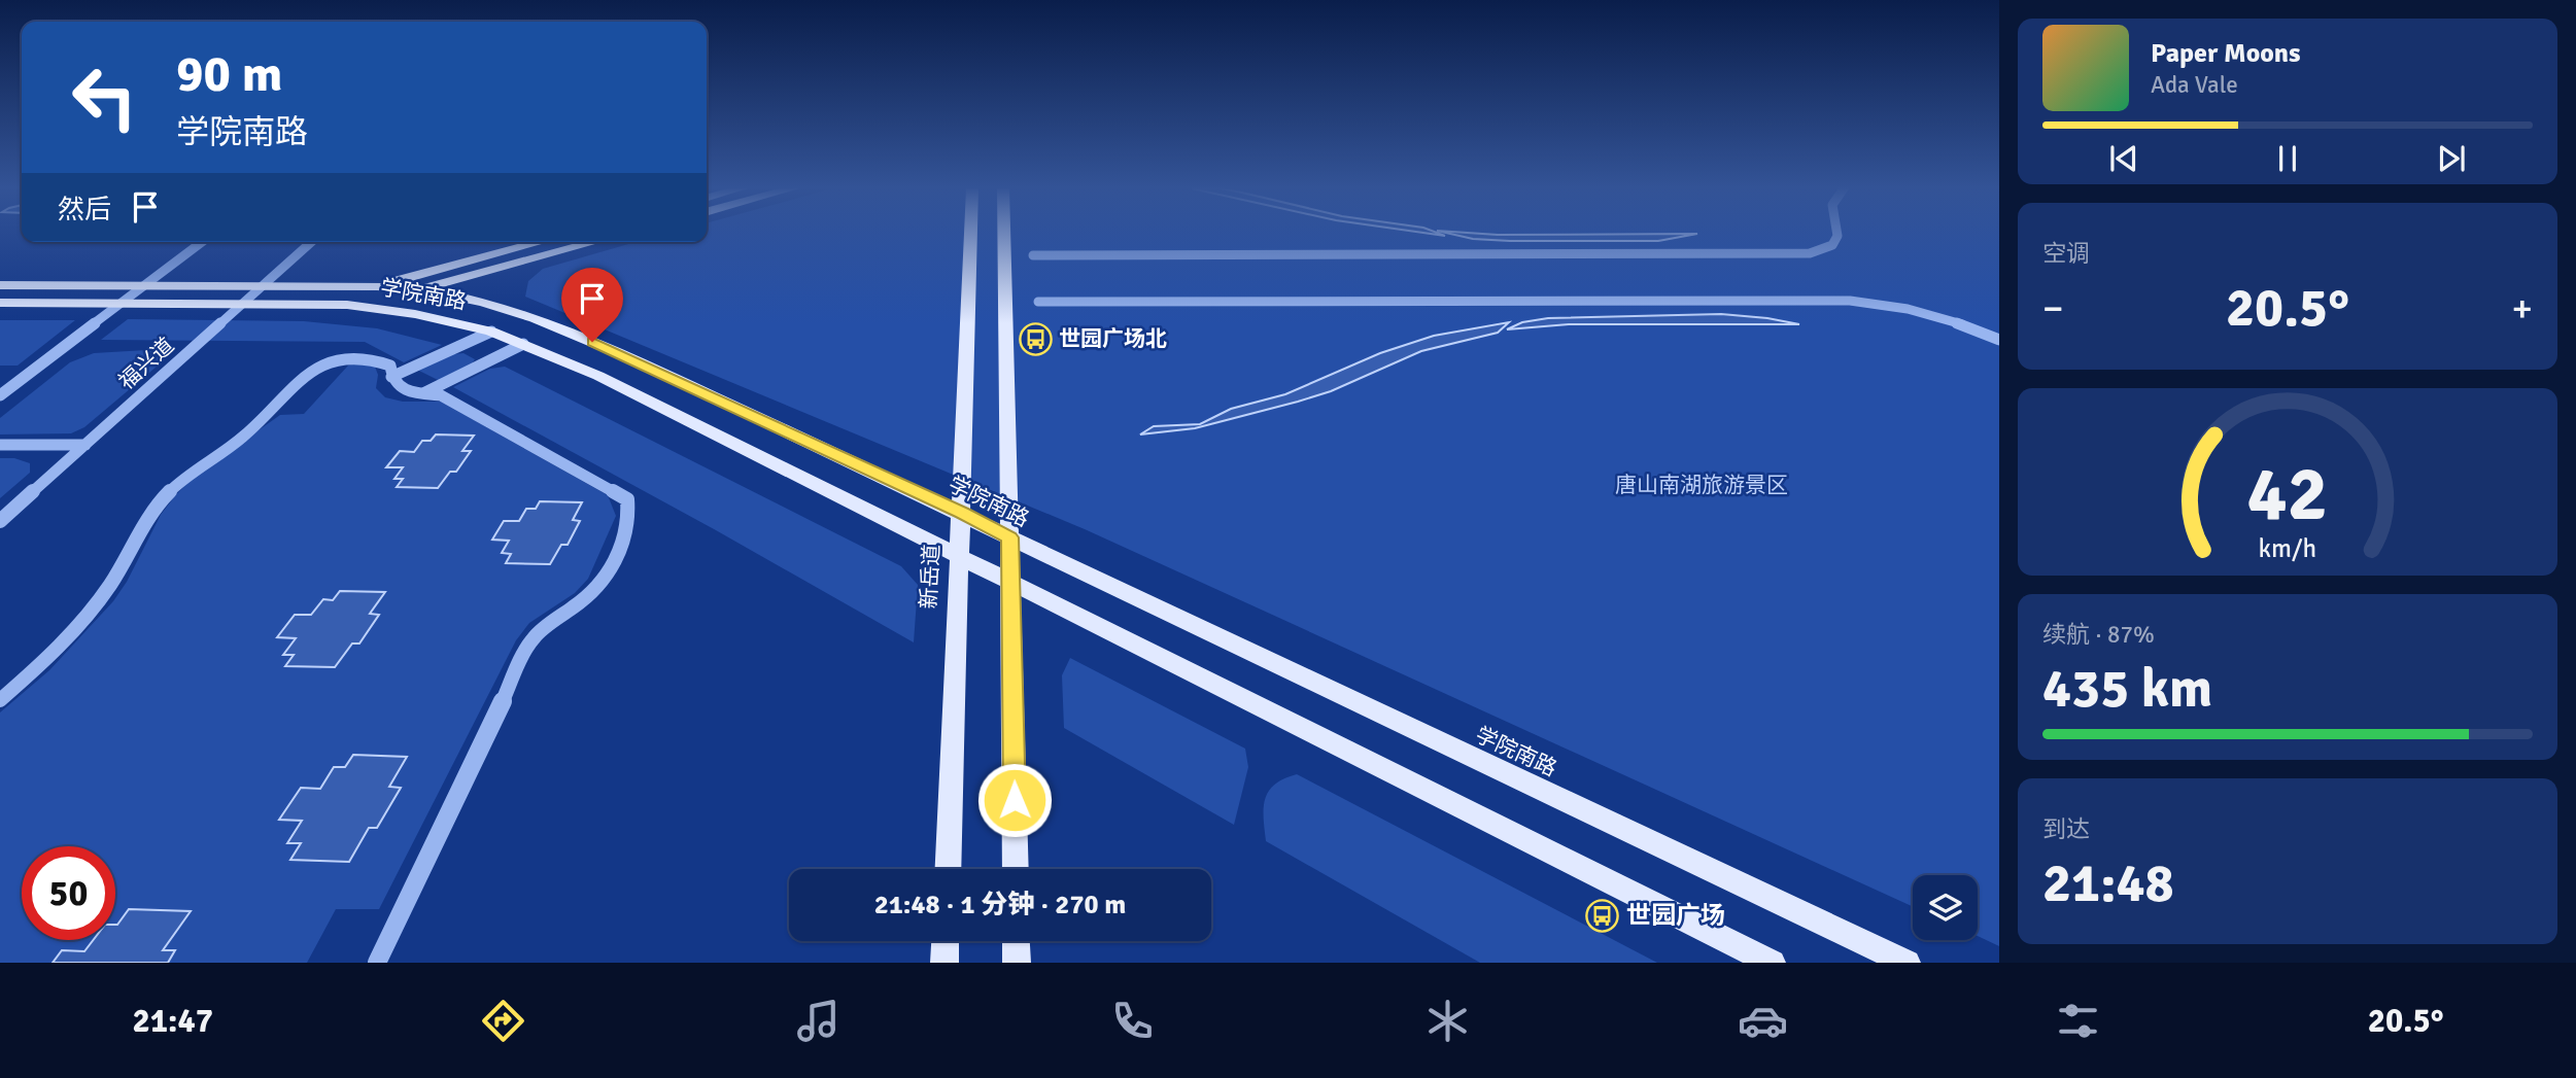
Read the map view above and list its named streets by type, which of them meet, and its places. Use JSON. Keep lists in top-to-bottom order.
{
  "streets": {
    "main road": ["学院南路", "新岳道"],
    "street": ["福兴道"]
  },
  "crossings": [
    ["学院南路", "福兴道"],
    ["学院南路", "新岳道"]
  ],
  "parks": ["唐山南湖旅游景区"],
  "places": {
    "bus stop": ["世园广场北", "世园广场"]
  },
  "page": {
    "turn": ["90 m", "学院南路"],
    "song": ["Paper Moons", "Ada Vale"],
    "then": "然后",
    "tile": [
      "空调",
      ["续航 · 87%", "435 km"],
      ["到达", "21:48"]
    ],
    "heat": ["−", "20.5°", "+"],
    "limit": "50",
    "trip": "21:48 · 1 分钟 · 270 m",
    "tabs": ["21:47", "20.5°"],
    "gauge": ["42", "km/h"]
  }
}
